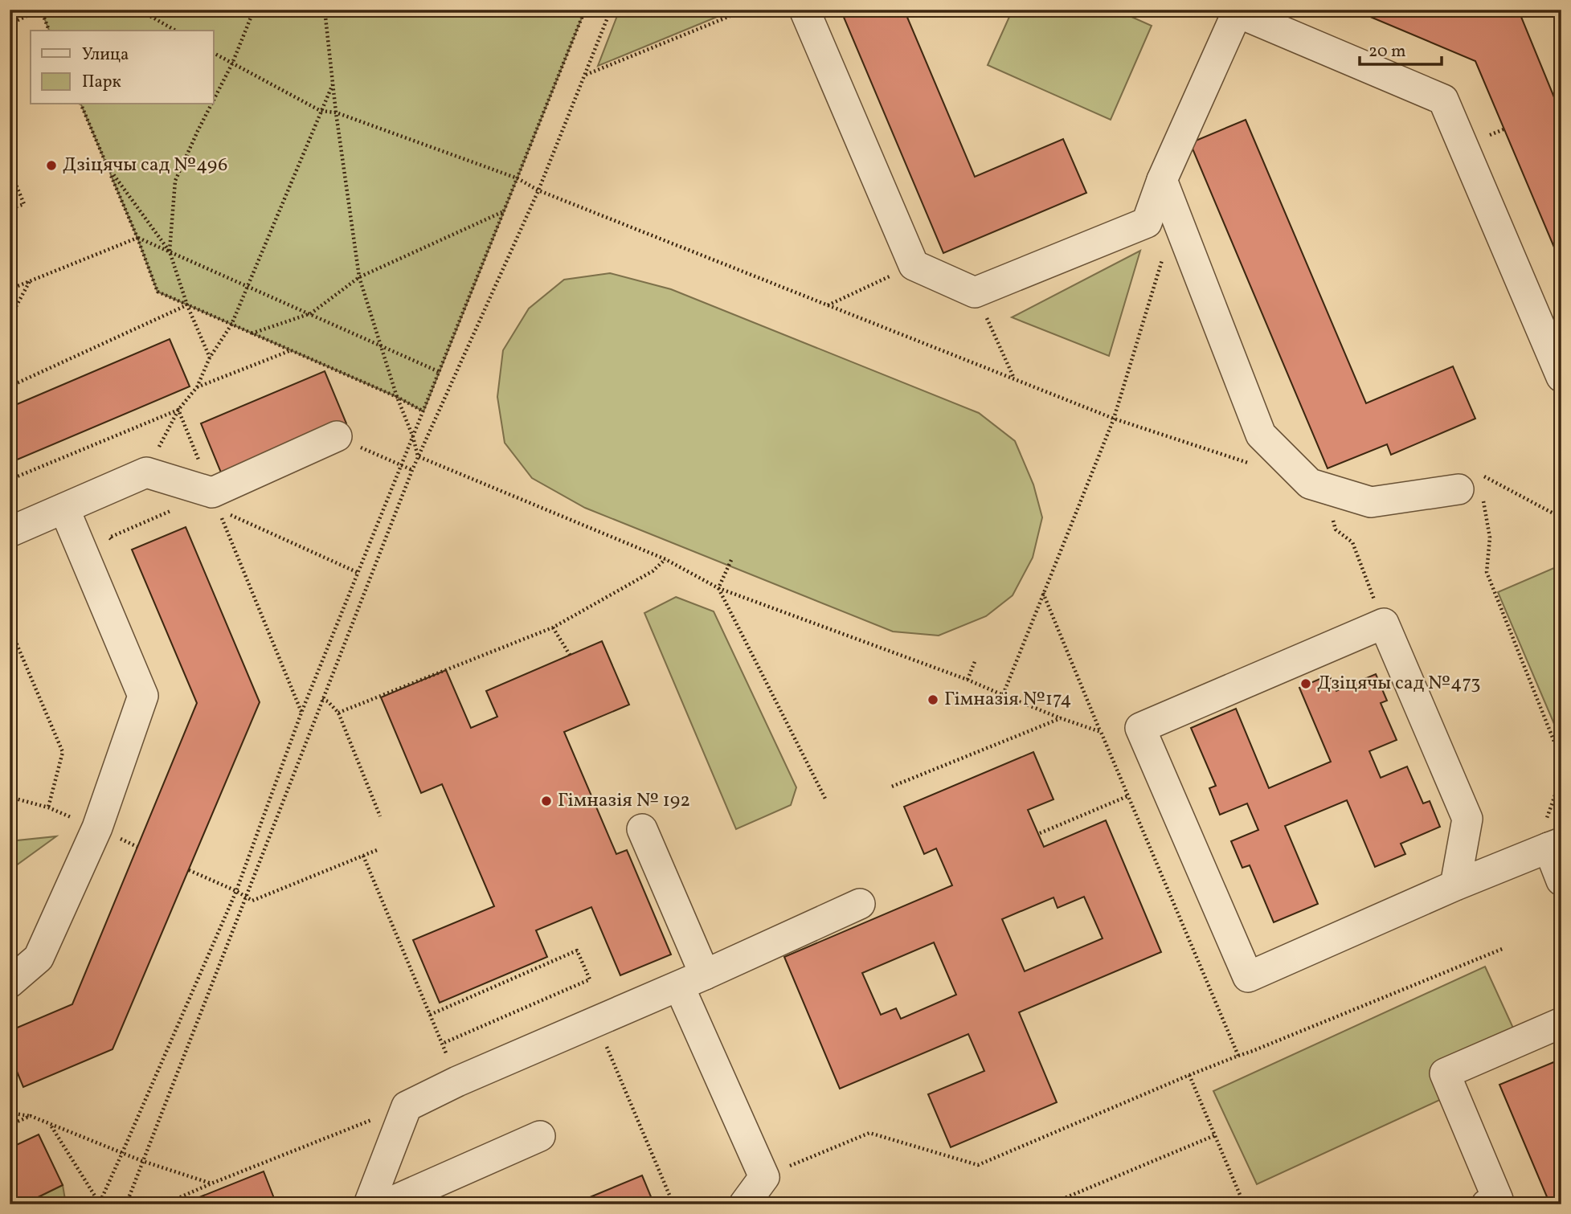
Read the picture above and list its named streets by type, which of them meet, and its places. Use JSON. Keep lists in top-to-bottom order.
{
  "places": [
    "Дзіцячы сад №496",
    "Дзіцячы сад №473",
    "Гімназія №174",
    "Гімназія № 192"
  ],
  "legend": ["Улица", "Парк"],
  "scale_bar": "20 m"
}
